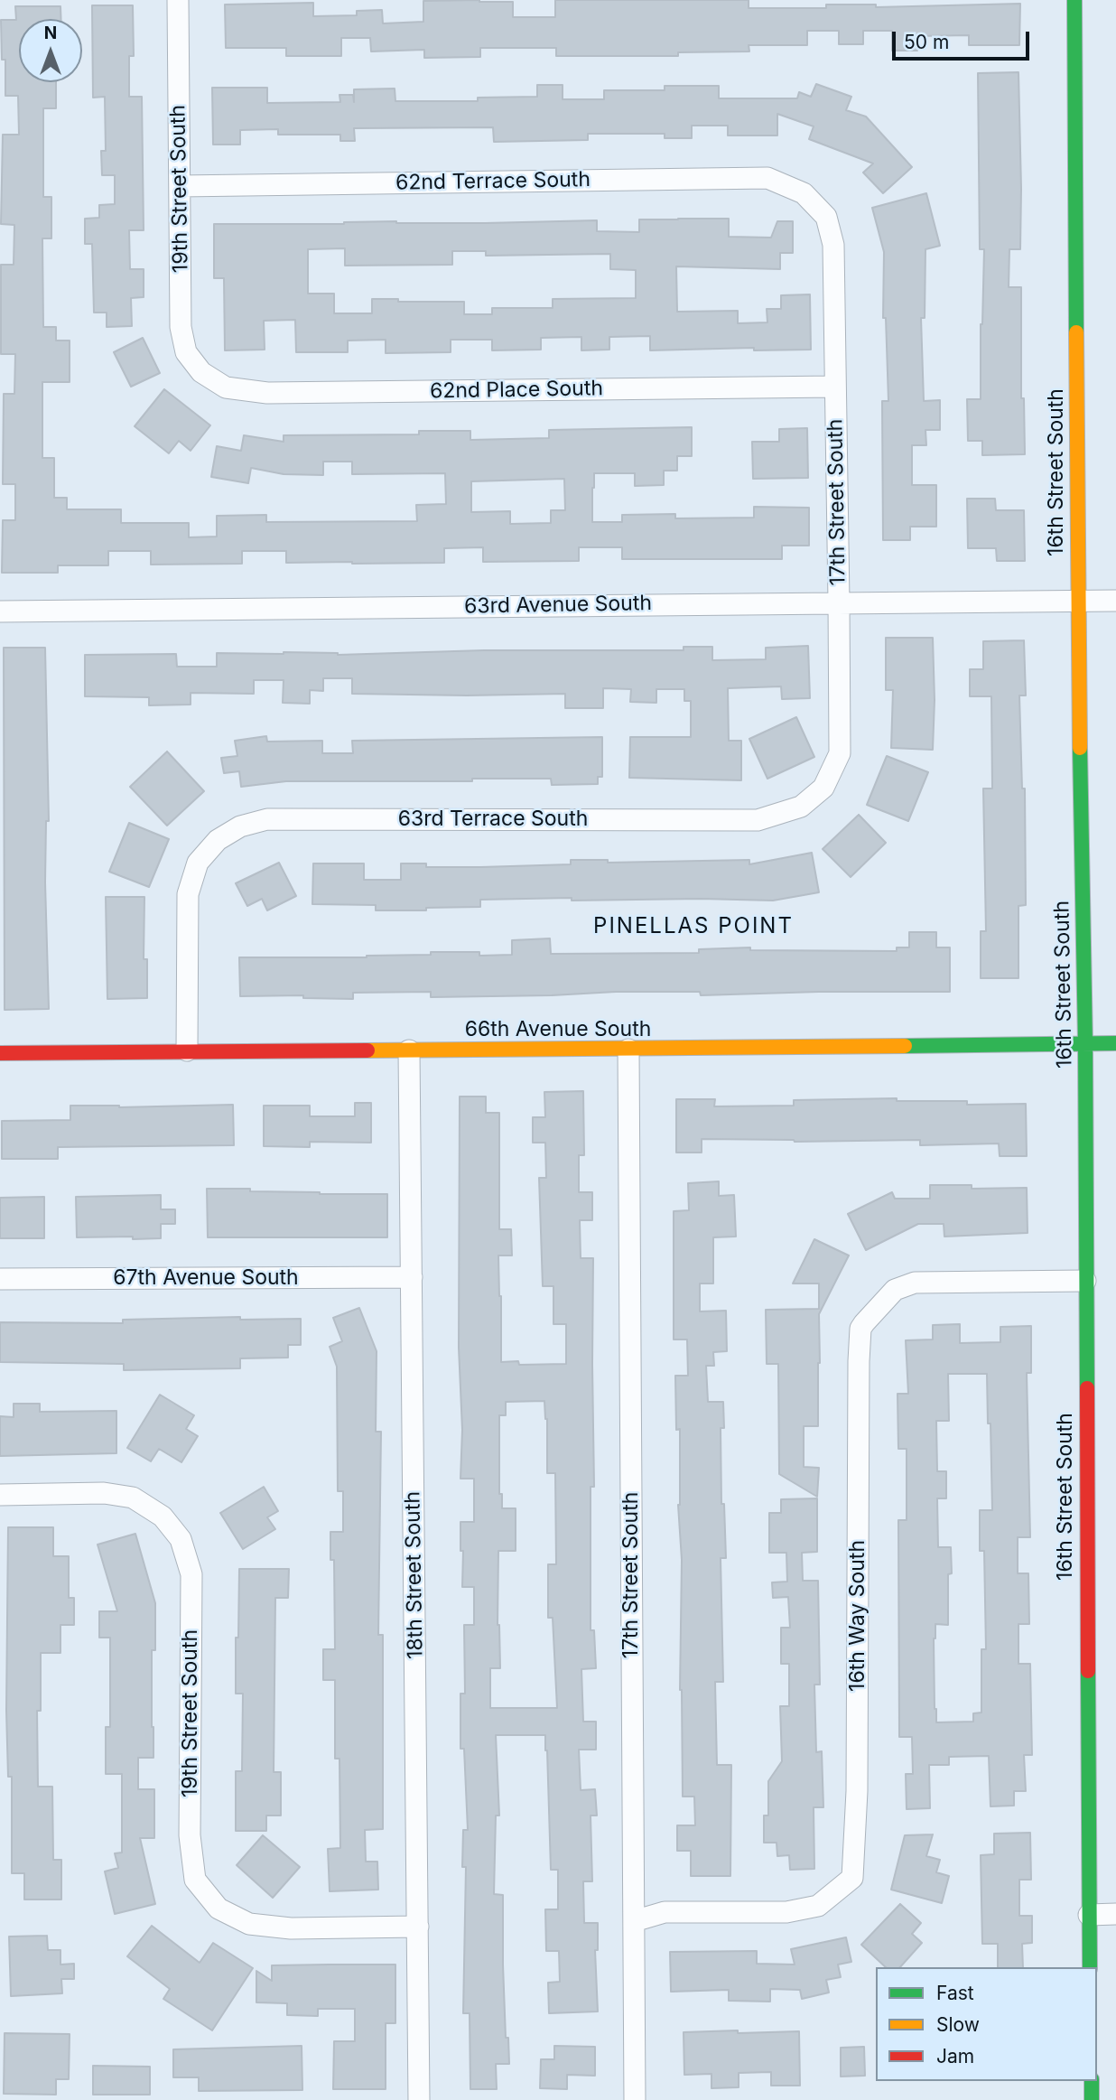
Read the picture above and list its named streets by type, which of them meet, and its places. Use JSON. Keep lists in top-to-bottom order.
{
  "streets": {
    "street": [
      "62nd Terrace South",
      "19th Street South",
      "62nd Place South",
      "16th Street South",
      "17th Street South",
      "63rd Avenue South",
      "63rd Terrace South",
      "66th Avenue South",
      "67th Avenue South",
      "18th Street South",
      "16th Way South"
    ]
  },
  "crossings": [
    ["62nd Terrace South", "19th Street South"],
    ["62nd Terrace South", "17th Street South"],
    ["19th Street South", "62nd Place South"],
    ["19th Street South", "18th Street South"],
    ["62nd Place South", "17th Street South"],
    ["16th Street South", "63rd Avenue South"],
    ["16th Street South", "66th Avenue South"],
    ["16th Street South", "16th Way South"],
    ["17th Street South", "63rd Avenue South"],
    ["17th Street South", "63rd Terrace South"],
    ["17th Street South", "66th Avenue South"],
    ["17th Street South", "16th Way South"],
    ["63rd Terrace South", "66th Avenue South"],
    ["66th Avenue South", "18th Street South"],
    ["67th Avenue South", "18th Street South"]
  ],
  "districts": ["PINELLAS POINT"],
  "legend": ["Fast", "Slow", "Jam"],
  "scale_bar": "50 m",
  "north": "top"
}
